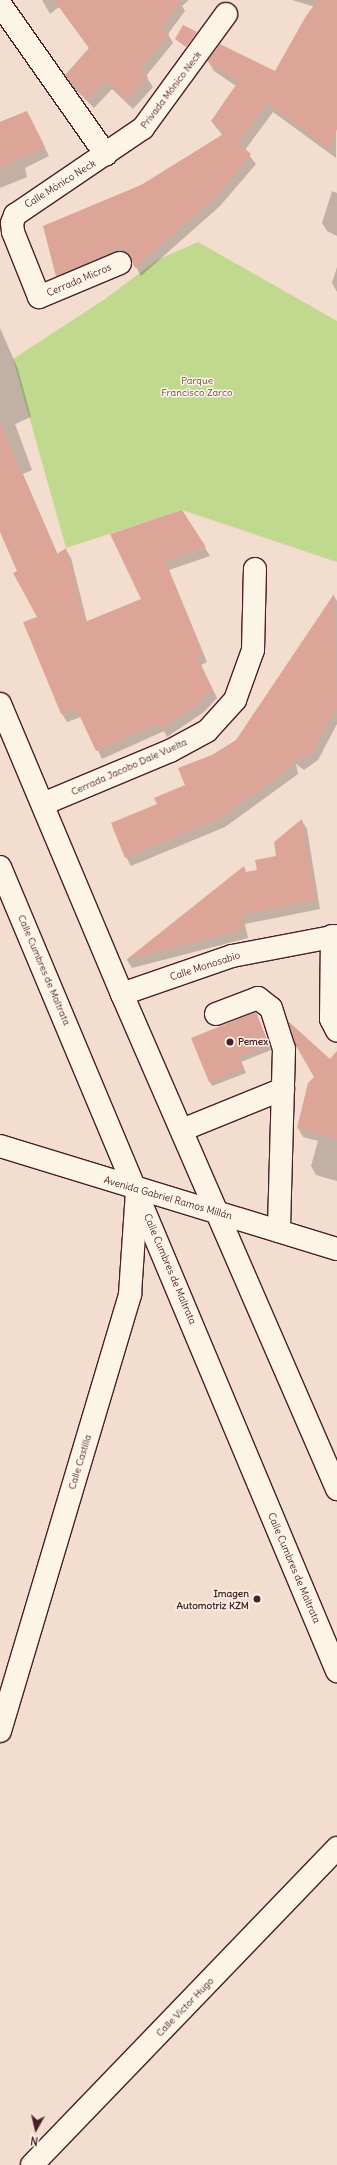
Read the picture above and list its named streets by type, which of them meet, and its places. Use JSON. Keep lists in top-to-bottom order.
{
  "streets": {
    "street": [
      "Privada Mónico Neck",
      "Calle Mónico Neck",
      "Cerrada Micros",
      "Cerrada Jacobo Dale Vuelta",
      "Calle Monosabio",
      "Calle Cumbres de Maltrata",
      "Avenida Gabriel Ramos Millán",
      "Calle Castilla",
      "Calle Víctor Hugo"
    ]
  },
  "crossings": [
    ["Privada Mónico Neck", "Calle Mónico Neck"],
    ["Calle Mónico Neck", "Cerrada Micros"],
    ["Calle Cumbres de Maltrata", "Avenida Gabriel Ramos Millán"],
    ["Calle Cumbres de Maltrata", "Calle Castilla"],
    ["Avenida Gabriel Ramos Millán", "Calle Castilla"]
  ],
  "parks": ["Parque Francisco Zarco"],
  "places": ["Pemex", "Imagen Automotriz KZM"],
  "north": "bottom"
}
